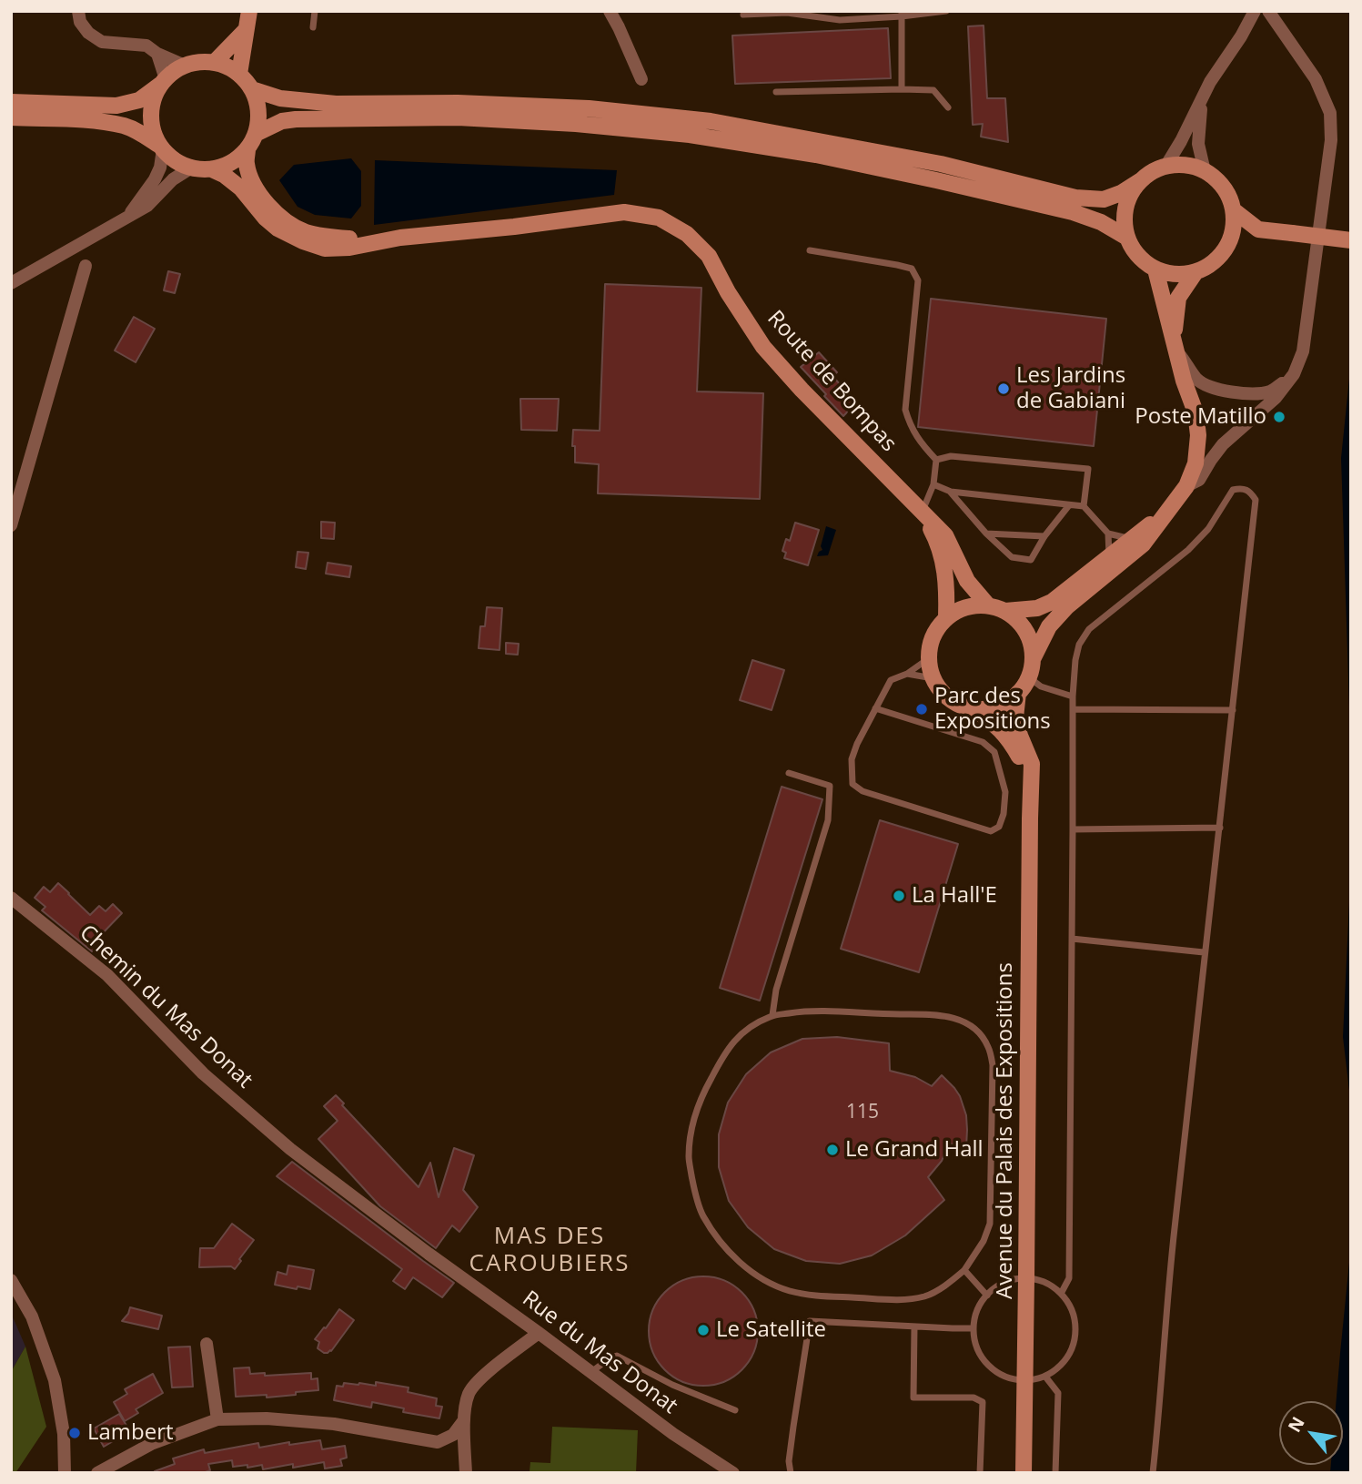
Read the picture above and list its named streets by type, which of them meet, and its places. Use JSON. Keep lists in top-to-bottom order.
{
  "streets": {
    "main road": ["Route de Bompas", "Avenue du Palais des Expositions"],
    "street": ["Chemin du Mas Donat", "Rue du Mas Donat"]
  },
  "crossings": [
    ["Route de Bompas", "Avenue du Palais des Expositions"],
    ["Chemin du Mas Donat", "Rue du Mas Donat"]
  ],
  "districts": ["MAS DES CAROUBIERS"],
  "places": [
    "Les Jardins de Gabiani",
    "Poste Matillo",
    "Parc des Expositions",
    "La Hall'E",
    "Le Grand Hall",
    "Le Satellite",
    "Lambert"
  ],
  "house_numbers": ["115"],
  "north": "top left"
}
